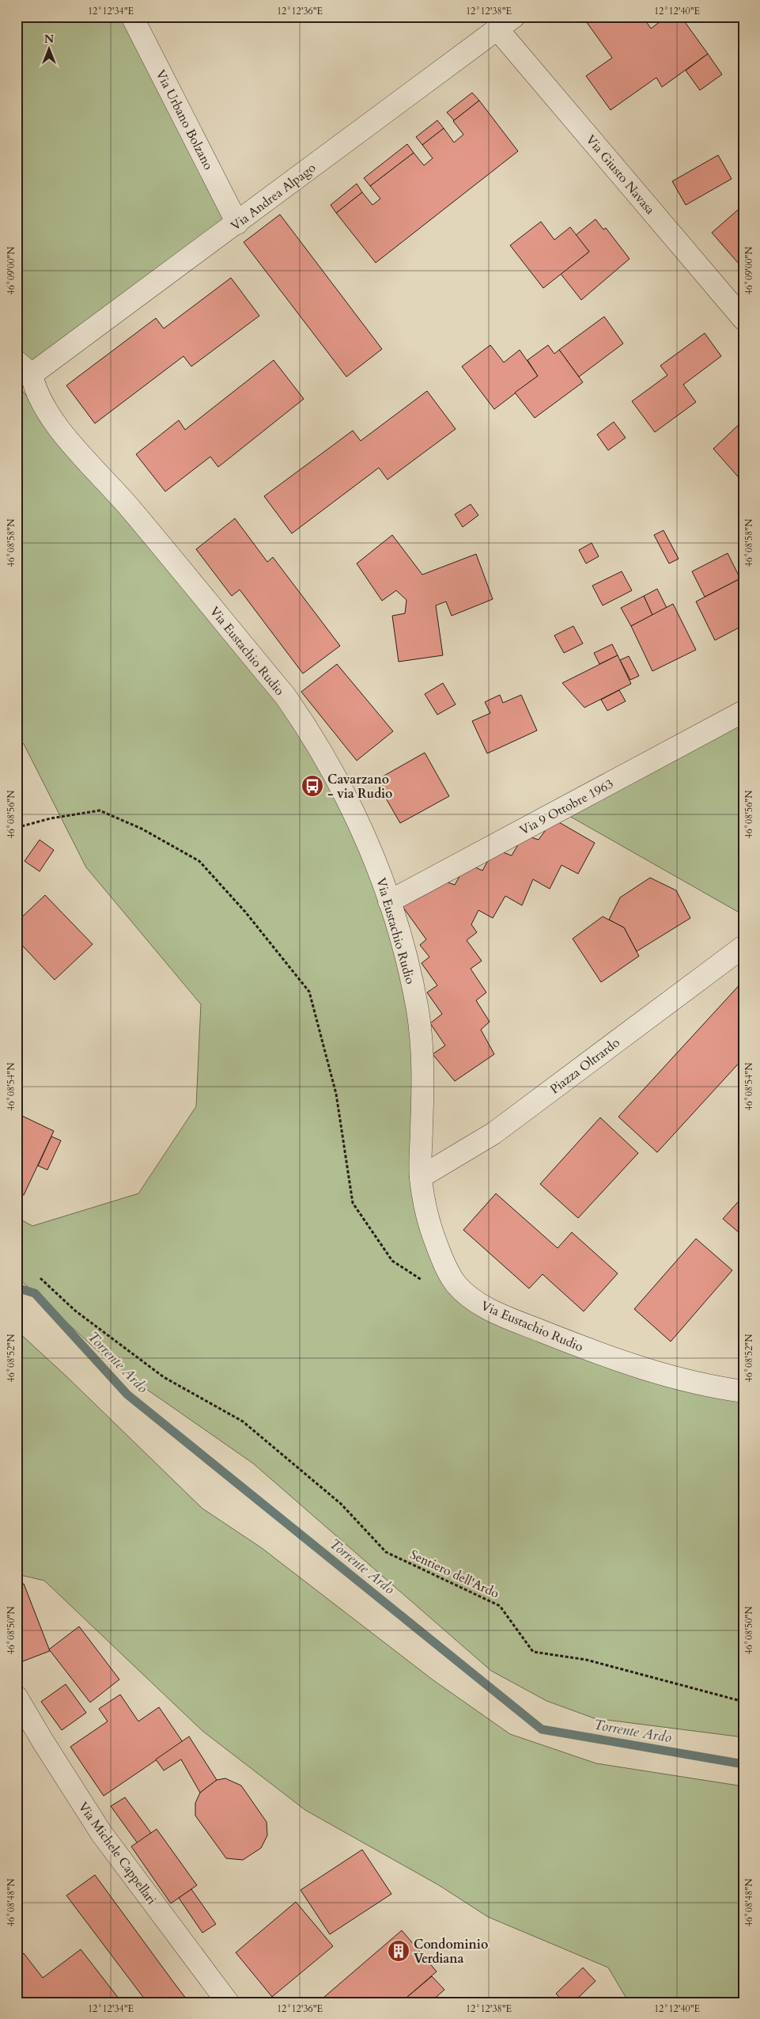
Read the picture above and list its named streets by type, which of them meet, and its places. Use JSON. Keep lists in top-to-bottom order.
{
  "streets": {
    "street": [
      "Via Urbano Bolzano",
      "Via Giusto Navasa",
      "Via Andrea Alpago",
      "Via Eustachio Rudio",
      "Via 9 Ottobre 1963",
      "Piazza Oltrardo",
      "Via Michele Cappellari"
    ],
    "path": ["Sentiero dell'Ardo"]
  },
  "crossings": [
    ["Via Urbano Bolzano", "Via Andrea Alpago"],
    ["Via Giusto Navasa", "Via Andrea Alpago"],
    ["Via Andrea Alpago", "Via Eustachio Rudio"],
    ["Via Eustachio Rudio", "Via 9 Ottobre 1963"],
    ["Via Eustachio Rudio", "Piazza Oltrardo"]
  ],
  "water": ["Torrente Ardo"],
  "places": {
    "bus stop": ["Cavarzano - via Rudio"],
    "building": ["Condominio Verdiana"]
  },
  "north": "top",
  "coordinates": [
    "12°12'34\"E",
    "12°12'36\"E",
    "12°12'38\"E",
    "12°12'40\"E",
    "46°09'00\"N",
    "46°08'58\"N",
    "46°08'56\"N",
    "46°08'54\"N",
    "46°08'52\"N",
    "46°08'50\"N",
    "46°08'48\"N"
  ]
}
